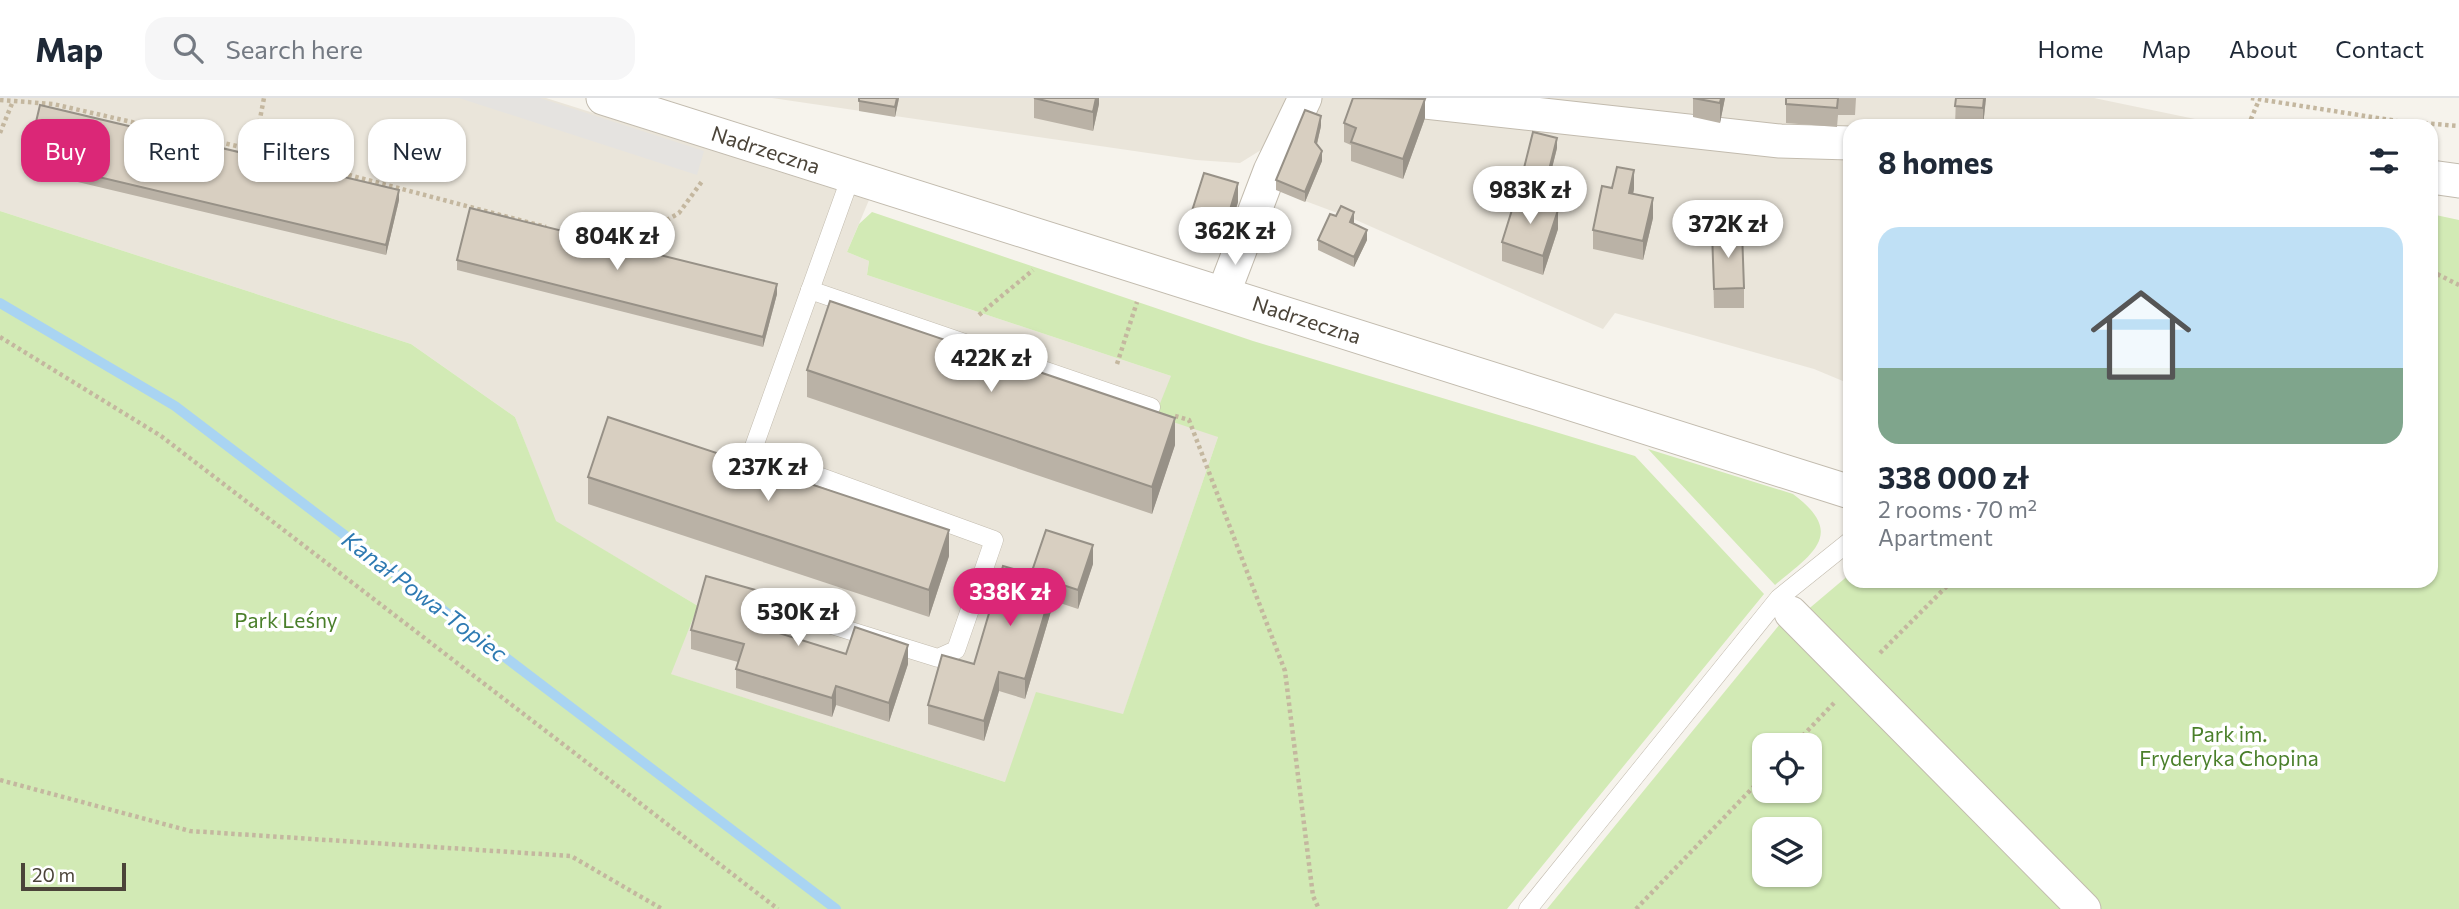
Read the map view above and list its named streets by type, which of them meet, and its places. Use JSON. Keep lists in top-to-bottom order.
{
  "streets": {
    "street": ["Nadrzeczna"]
  },
  "water": ["Kanał Powa-Topiec"],
  "parks": ["Park Leśny", "Park im. Fryderyka Chopina"],
  "scale_bar": "20 m",
  "page": {
    "header": "Map",
    "search": "Search here",
    "nav": [
      "Home",
      "Map",
      "About",
      "Contact"
    ],
    "chip": [
      "Buy",
      "Rent",
      "Filters",
      "New"
    ],
    "heading": "8 homes",
    "price": [
      "983K zł",
      "372K zł",
      "362K zł",
      "804K zł",
      "422K zł",
      "237K zł",
      "338K zł",
      "530K zł"
    ],
    "list": [
      {
        "name": "338 000 zł",
        "note": "2 rooms · 70 m² · Apartment"
      }
    ],
    "scale": "20 m"
  }
}
